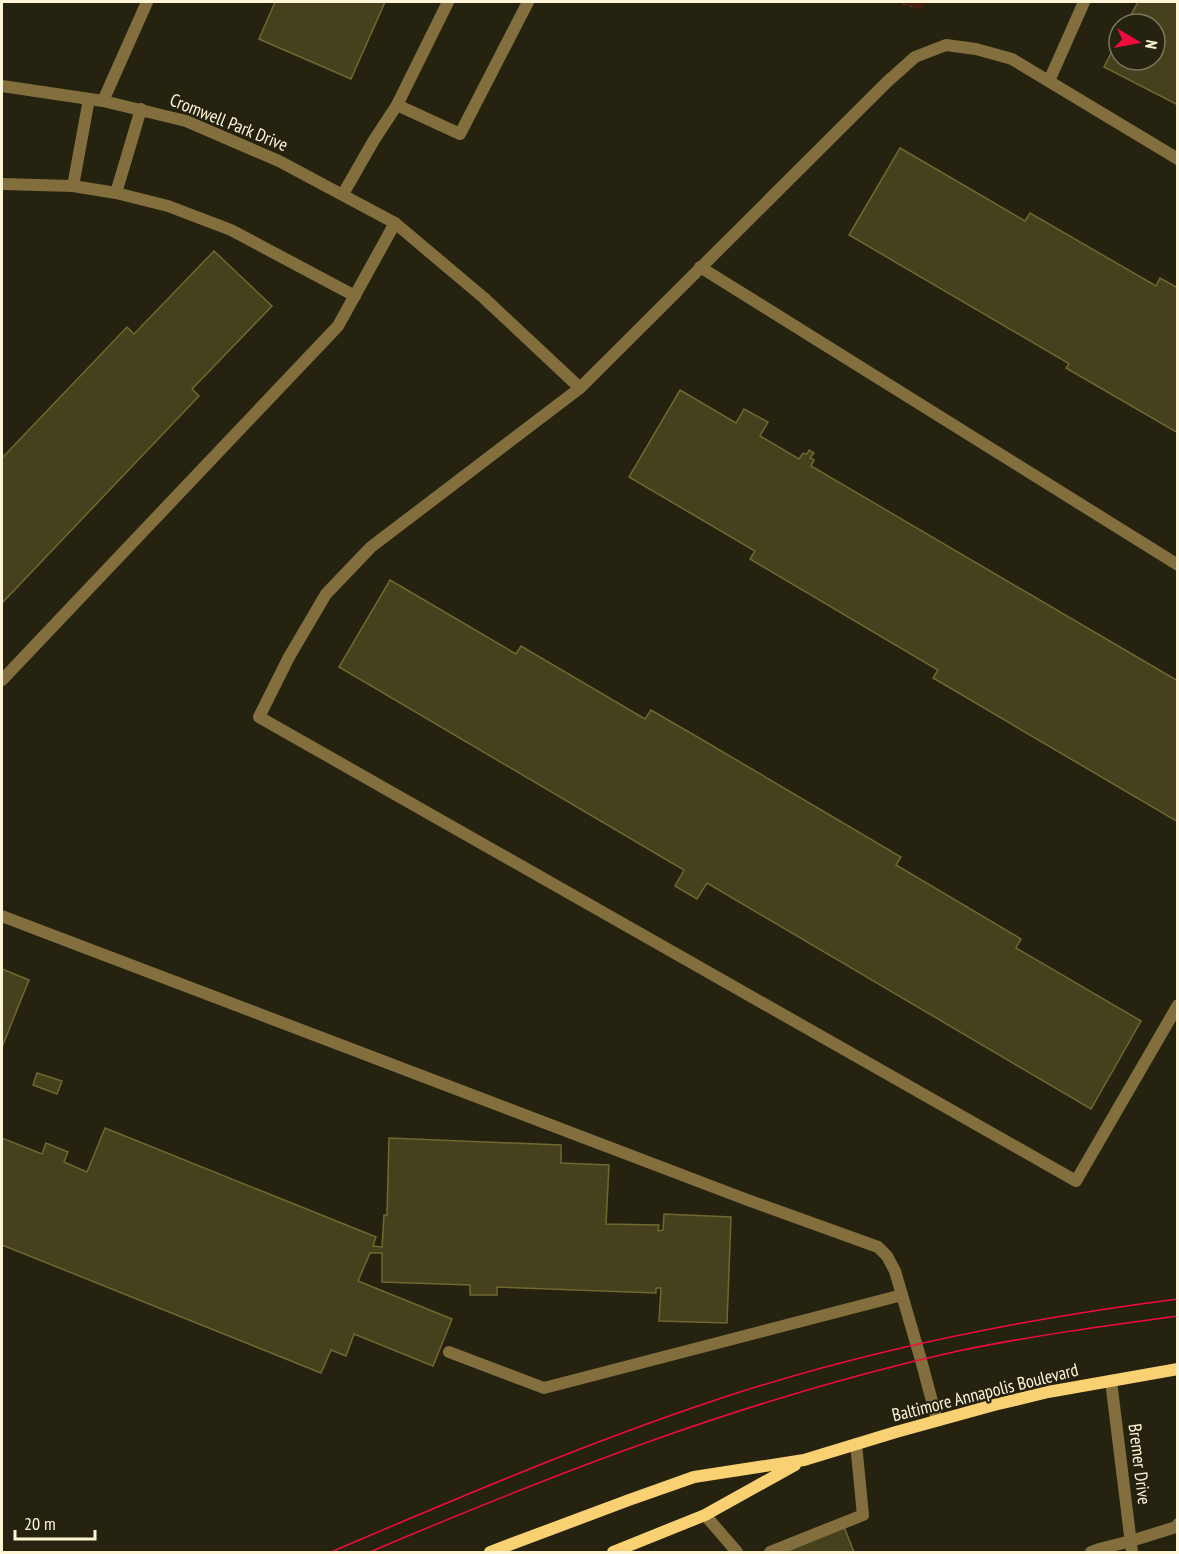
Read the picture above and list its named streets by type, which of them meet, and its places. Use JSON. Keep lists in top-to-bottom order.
{
  "streets": {
    "main road": ["Baltimore Annapolis Boulevard"],
    "street": ["Cromwell Park Drive", "Bremer Drive"]
  },
  "crossings": [
    ["Baltimore Annapolis Boulevard", "Bremer Drive"]
  ],
  "scale_bar": "20 m",
  "north": "right"
}
